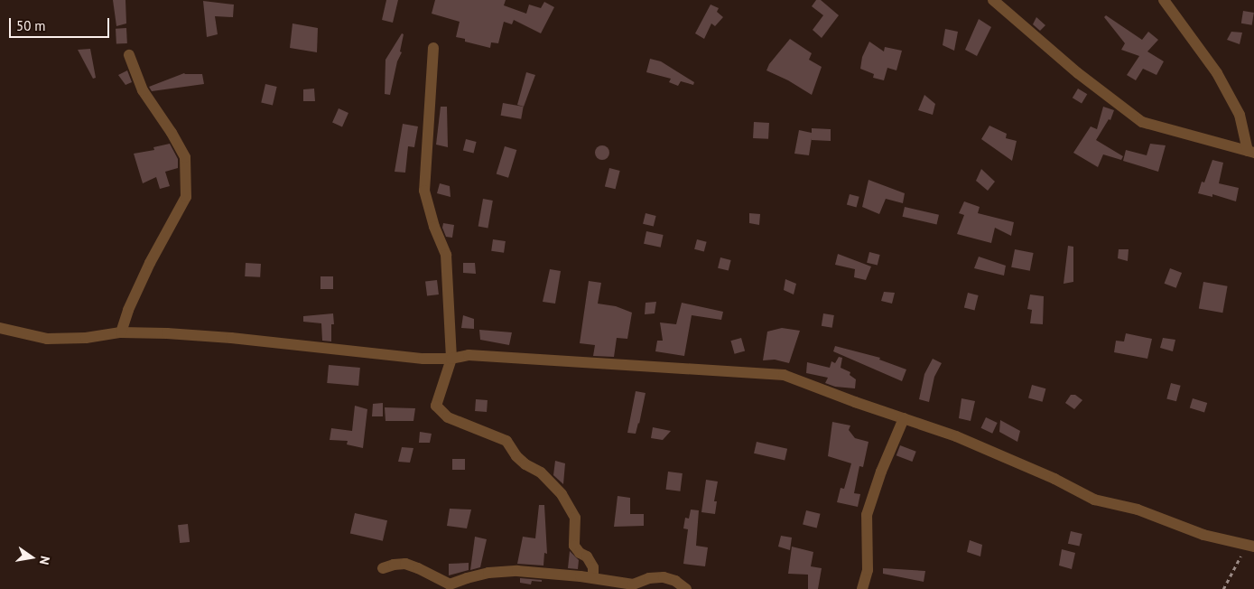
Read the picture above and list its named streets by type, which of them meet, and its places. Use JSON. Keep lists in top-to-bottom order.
{
  "scale_bar": "50 m",
  "north": "right"
}
